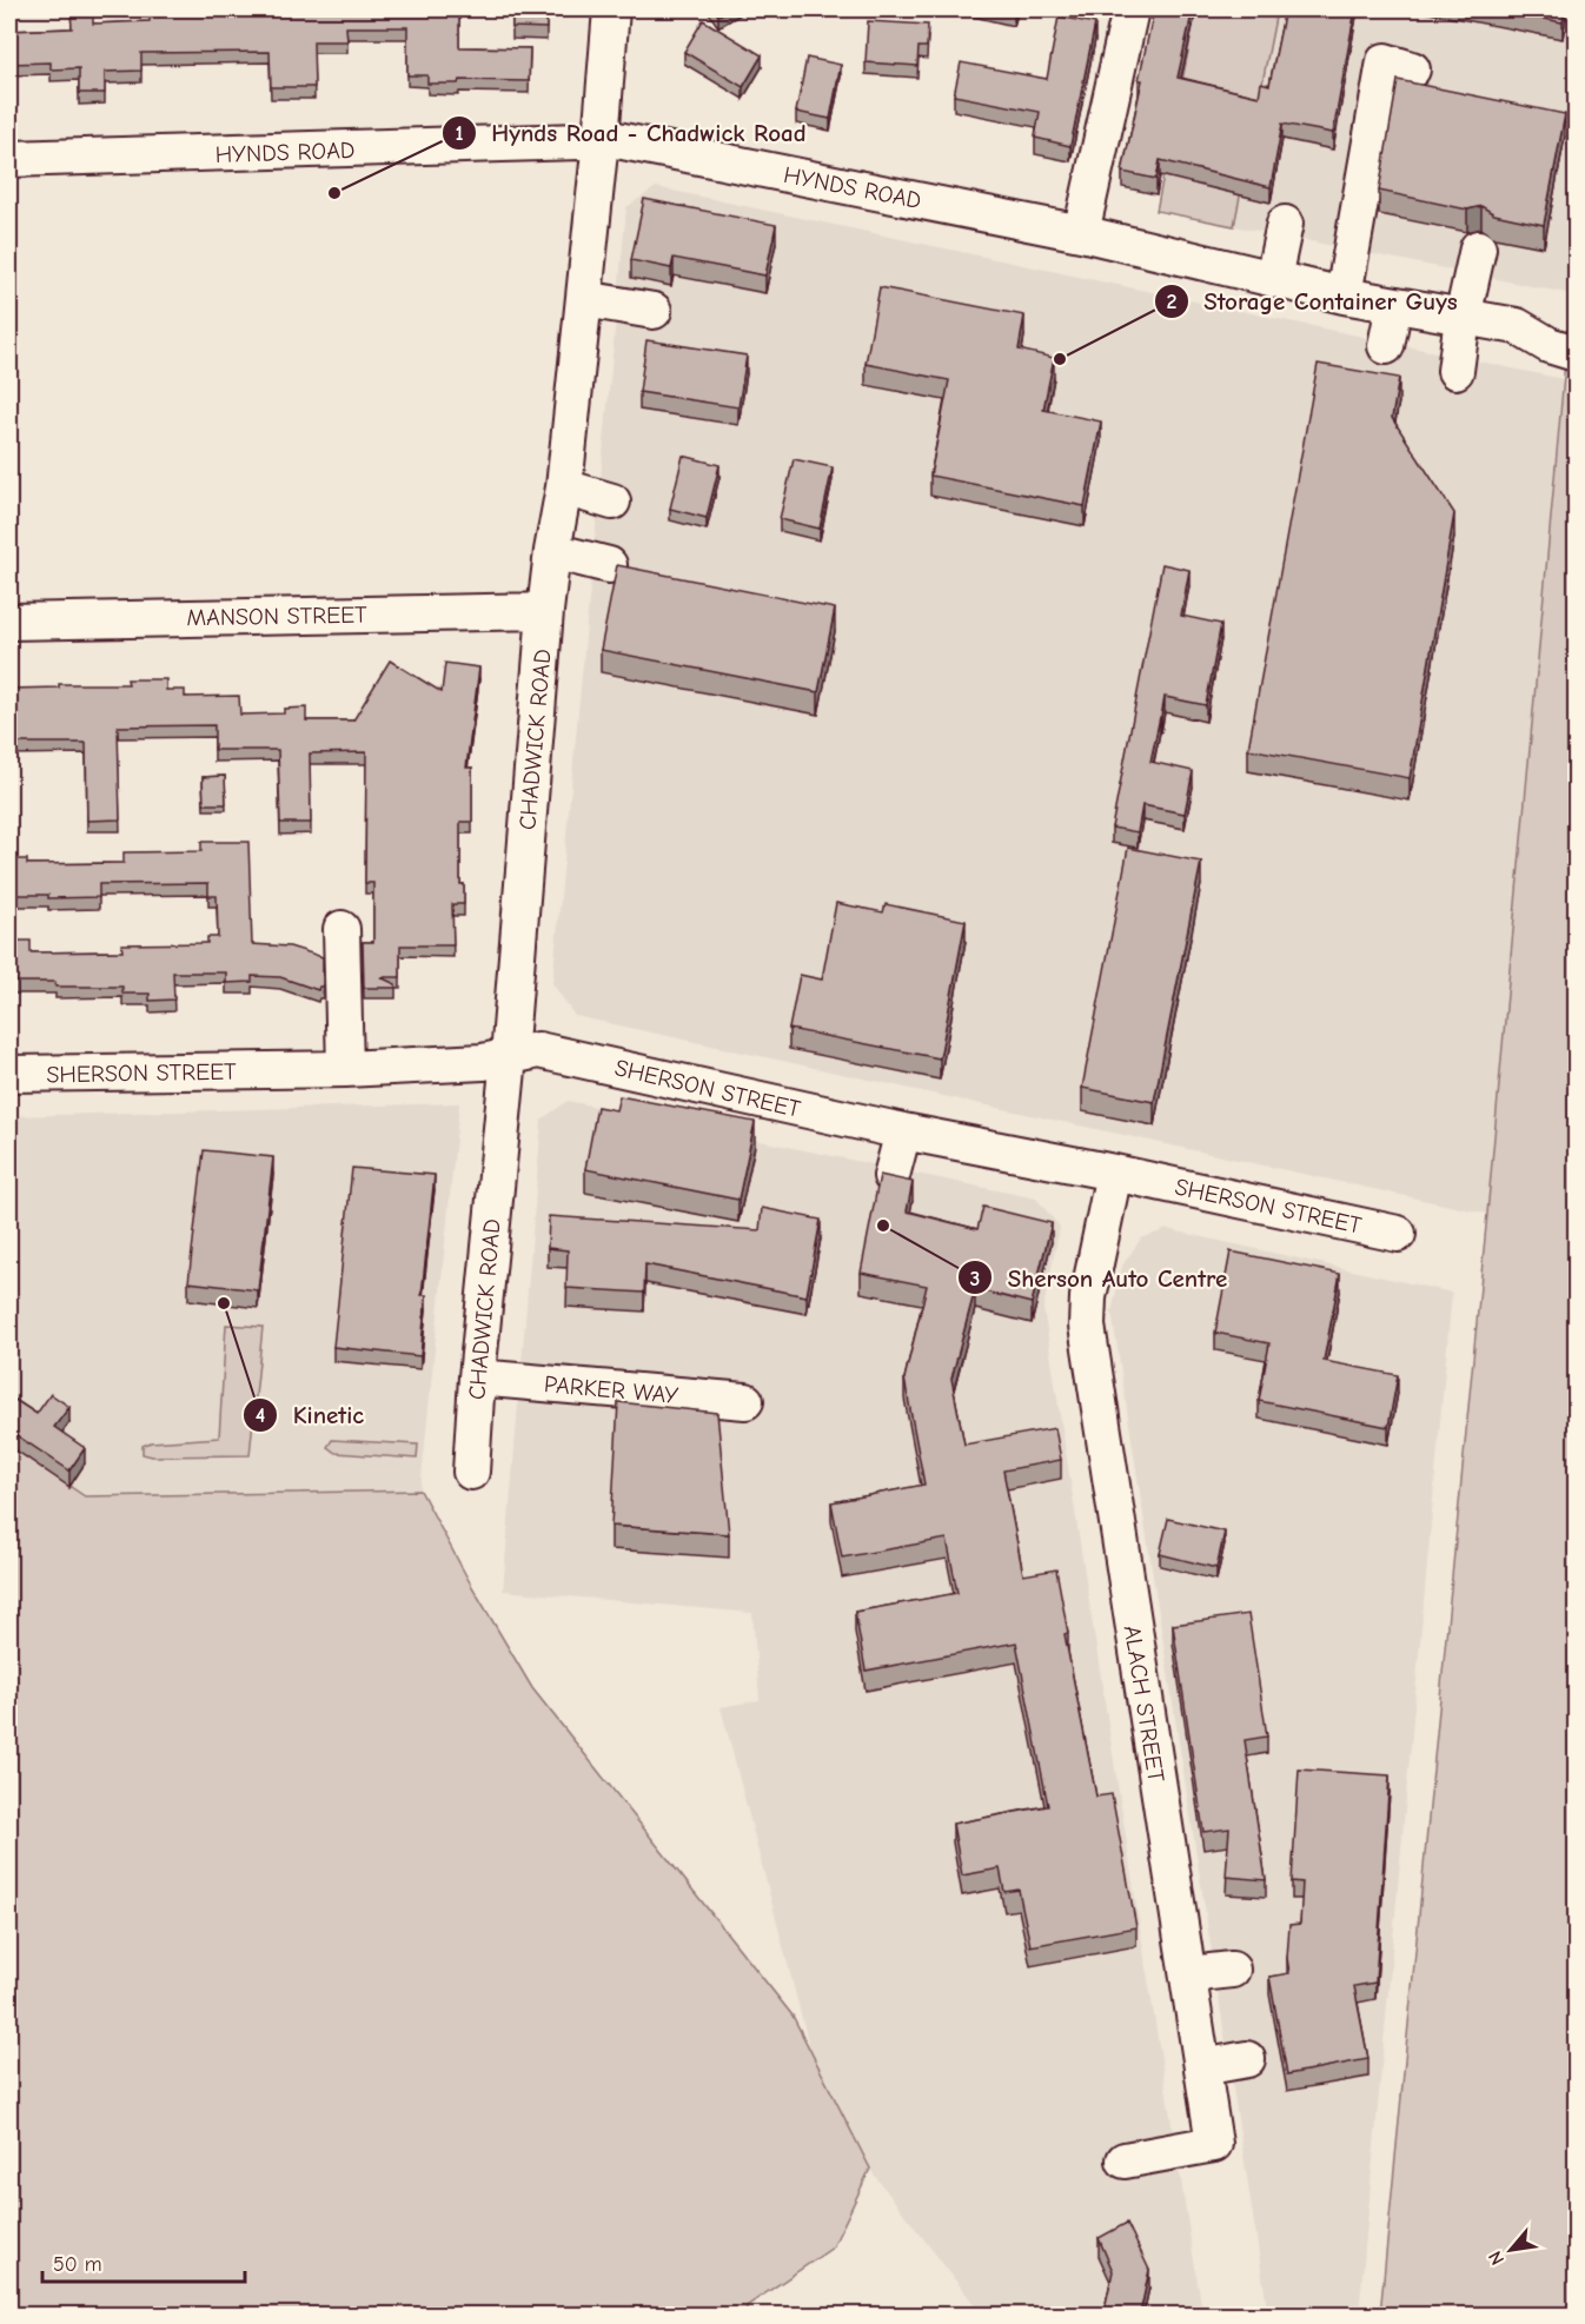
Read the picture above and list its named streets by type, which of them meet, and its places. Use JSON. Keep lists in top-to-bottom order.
{
  "streets": {
    "street": [
      "HYNDS ROAD",
      "MANSON STREET",
      "CHADWICK ROAD",
      "SHERSON STREET",
      "PARKER WAY",
      "ALACH STREET"
    ]
  },
  "crossings": [
    ["HYNDS ROAD", "CHADWICK ROAD"],
    ["MANSON STREET", "CHADWICK ROAD"],
    ["CHADWICK ROAD", "SHERSON STREET"],
    ["CHADWICK ROAD", "PARKER WAY"],
    ["SHERSON STREET", "ALACH STREET"]
  ],
  "places": [
    "Hynds Road - Chadwick Road",
    "Storage Container Guys",
    "Sherson Auto Centre",
    "Kinetic"
  ],
  "scale_bar": "50 m",
  "north": "bottom left"
}
